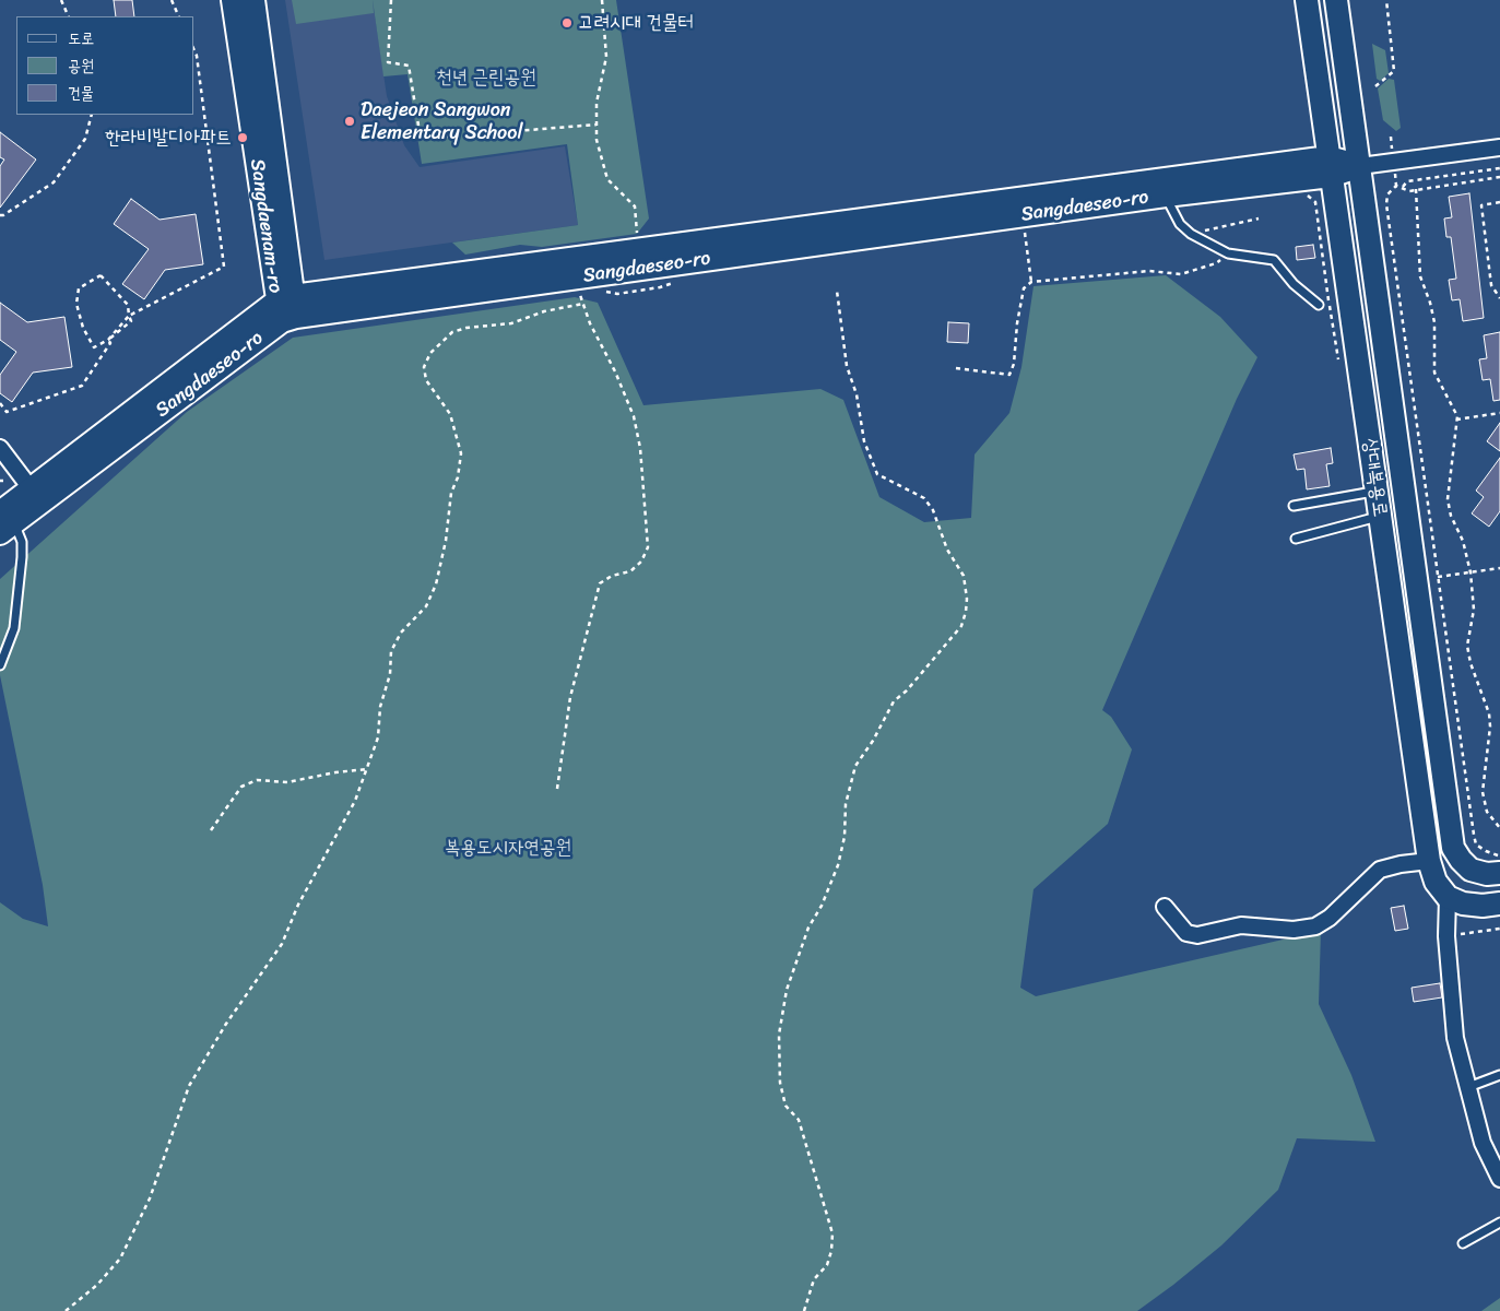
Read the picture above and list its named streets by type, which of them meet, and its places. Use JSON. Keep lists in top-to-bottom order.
{
  "streets": {
    "street": ["Sangdaeseo-ro", "Sangdaenam-ro", "상대복용로"]
  },
  "crossings": [
    ["Sangdaeseo-ro", "Sangdaenam-ro"],
    ["Sangdaeseo-ro", "상대복용로"]
  ],
  "parks": ["천년 근린공원", "복용도시자연공원"],
  "places": ["고려시대 건물터", "Daejeon Sangwon Elementary School", "한라비발디아파트"],
  "legend": ["도로", "공원", "건물"]
}
